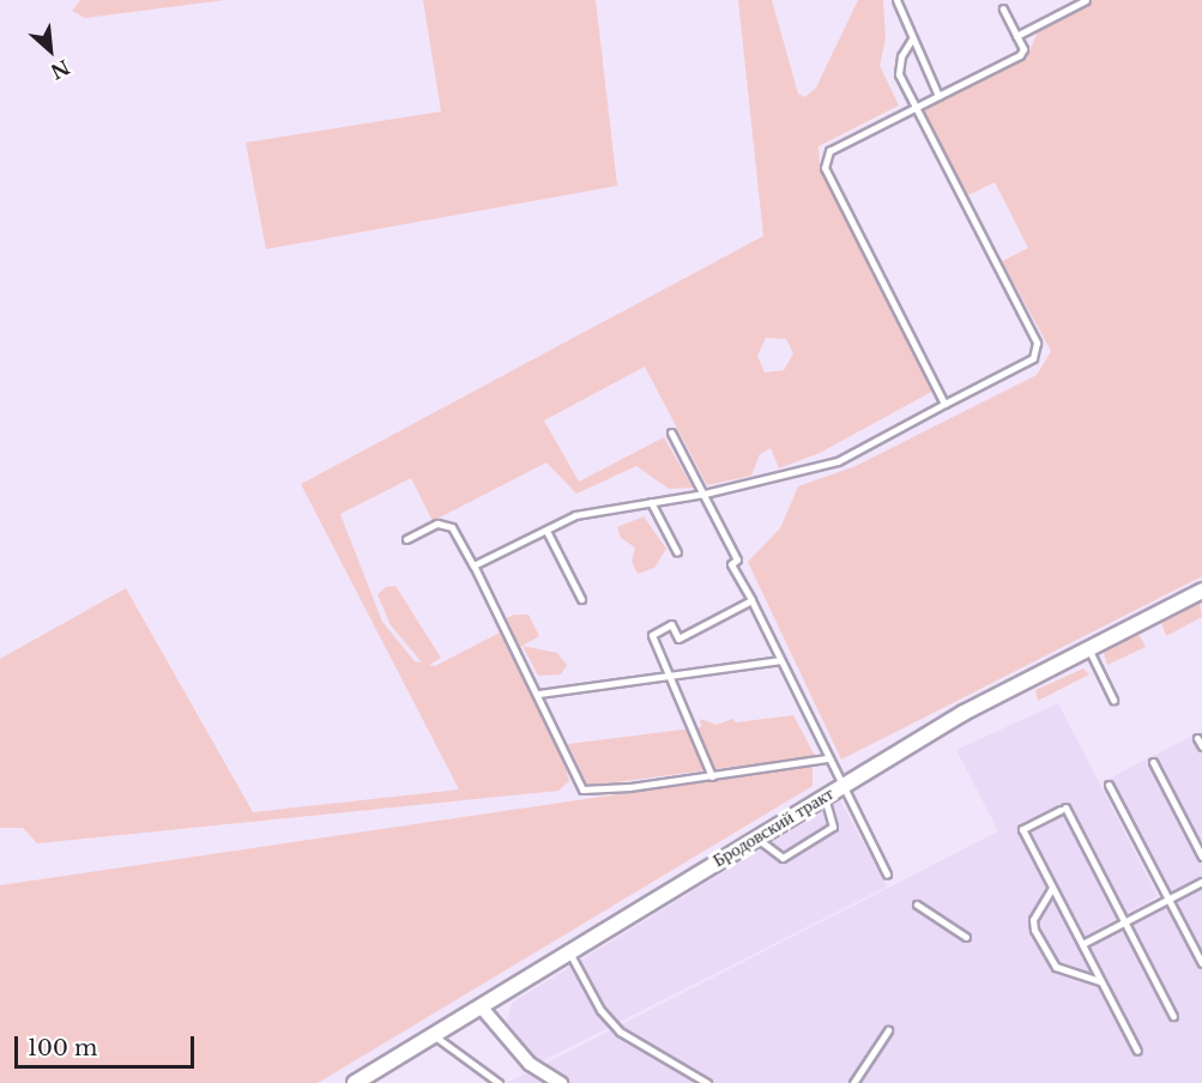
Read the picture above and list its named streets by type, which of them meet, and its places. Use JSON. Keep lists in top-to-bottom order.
{
  "streets": {
    "street": ["Бродовский тракт"]
  },
  "scale_bar": "100 m",
  "north": "bottom right"
}
